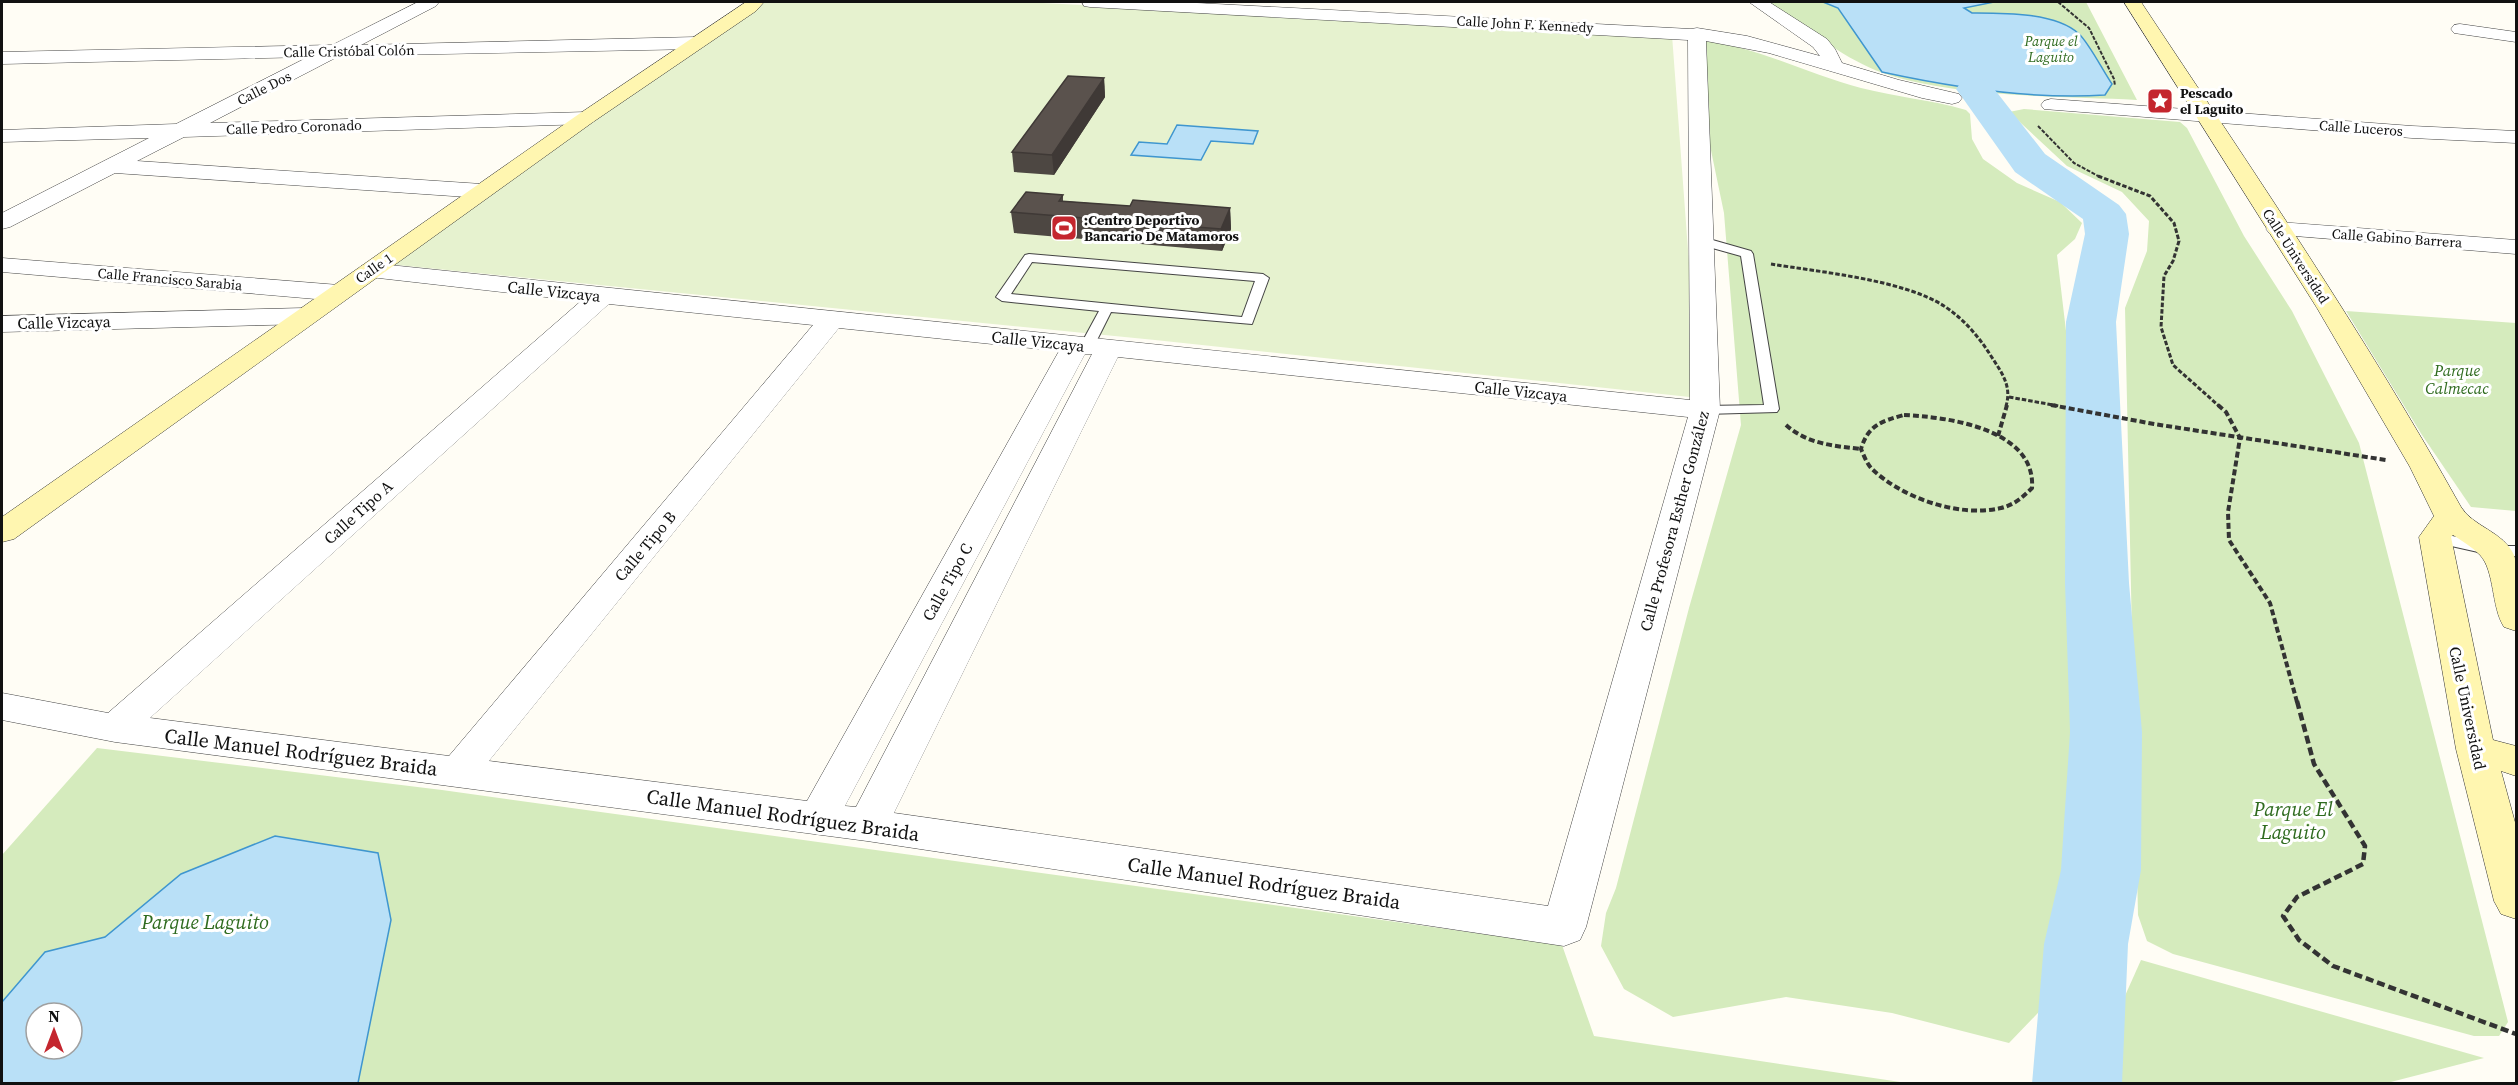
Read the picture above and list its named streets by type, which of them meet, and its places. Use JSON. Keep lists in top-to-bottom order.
{
  "streets": {
    "street": [
      "Calle John F. Kennedy",
      "Calle Cristóbal Colón",
      "Calle Dos",
      "Calle Pedro Coronado",
      "Calle Luceros",
      "Calle Gabino Barrera",
      "Calle Universidad",
      "Calle 1",
      "Calle Francisco Sarabia",
      "Calle Vizcaya",
      "Calle Tipo A",
      "Calle Profesora Esther González",
      "Calle Tipo B",
      "Calle Tipo C",
      "Calle Manuel Rodríguez Braida"
    ]
  },
  "crossings": [
    ["Calle John F. Kennedy", "Calle Profesora Esther González"],
    ["Calle Cristóbal Colón", "Calle Dos"],
    ["Calle Cristóbal Colón", "Calle 1"],
    ["Calle Dos", "Calle Pedro Coronado"],
    ["Calle Pedro Coronado", "Calle 1"],
    ["Calle Luceros", "Calle Universidad"],
    ["Calle Gabino Barrera", "Calle Universidad"],
    ["Calle 1", "Calle Francisco Sarabia"],
    ["Calle 1", "Calle Vizcaya"],
    ["Calle Vizcaya", "Calle Tipo A"],
    ["Calle Vizcaya", "Calle Profesora Esther González"],
    ["Calle Vizcaya", "Calle Tipo B"],
    ["Calle Vizcaya", "Calle Tipo C"],
    ["Calle Tipo A", "Calle Manuel Rodríguez Braida"],
    ["Calle Profesora Esther González", "Calle Manuel Rodríguez Braida"],
    ["Calle Tipo B", "Calle Manuel Rodríguez Braida"],
    ["Calle Tipo C", "Calle Manuel Rodríguez Braida"]
  ],
  "parks": [
    "Parque el Laguito",
    "Parque Calmecac",
    "Parque El Laguito",
    "Parque Laguito"
  ],
  "places": {
    "place": ["Pescado el Laguito"],
    "sports": [":Centro Deportivo Bancario De Matamoros"]
  },
  "north": "top"
}
